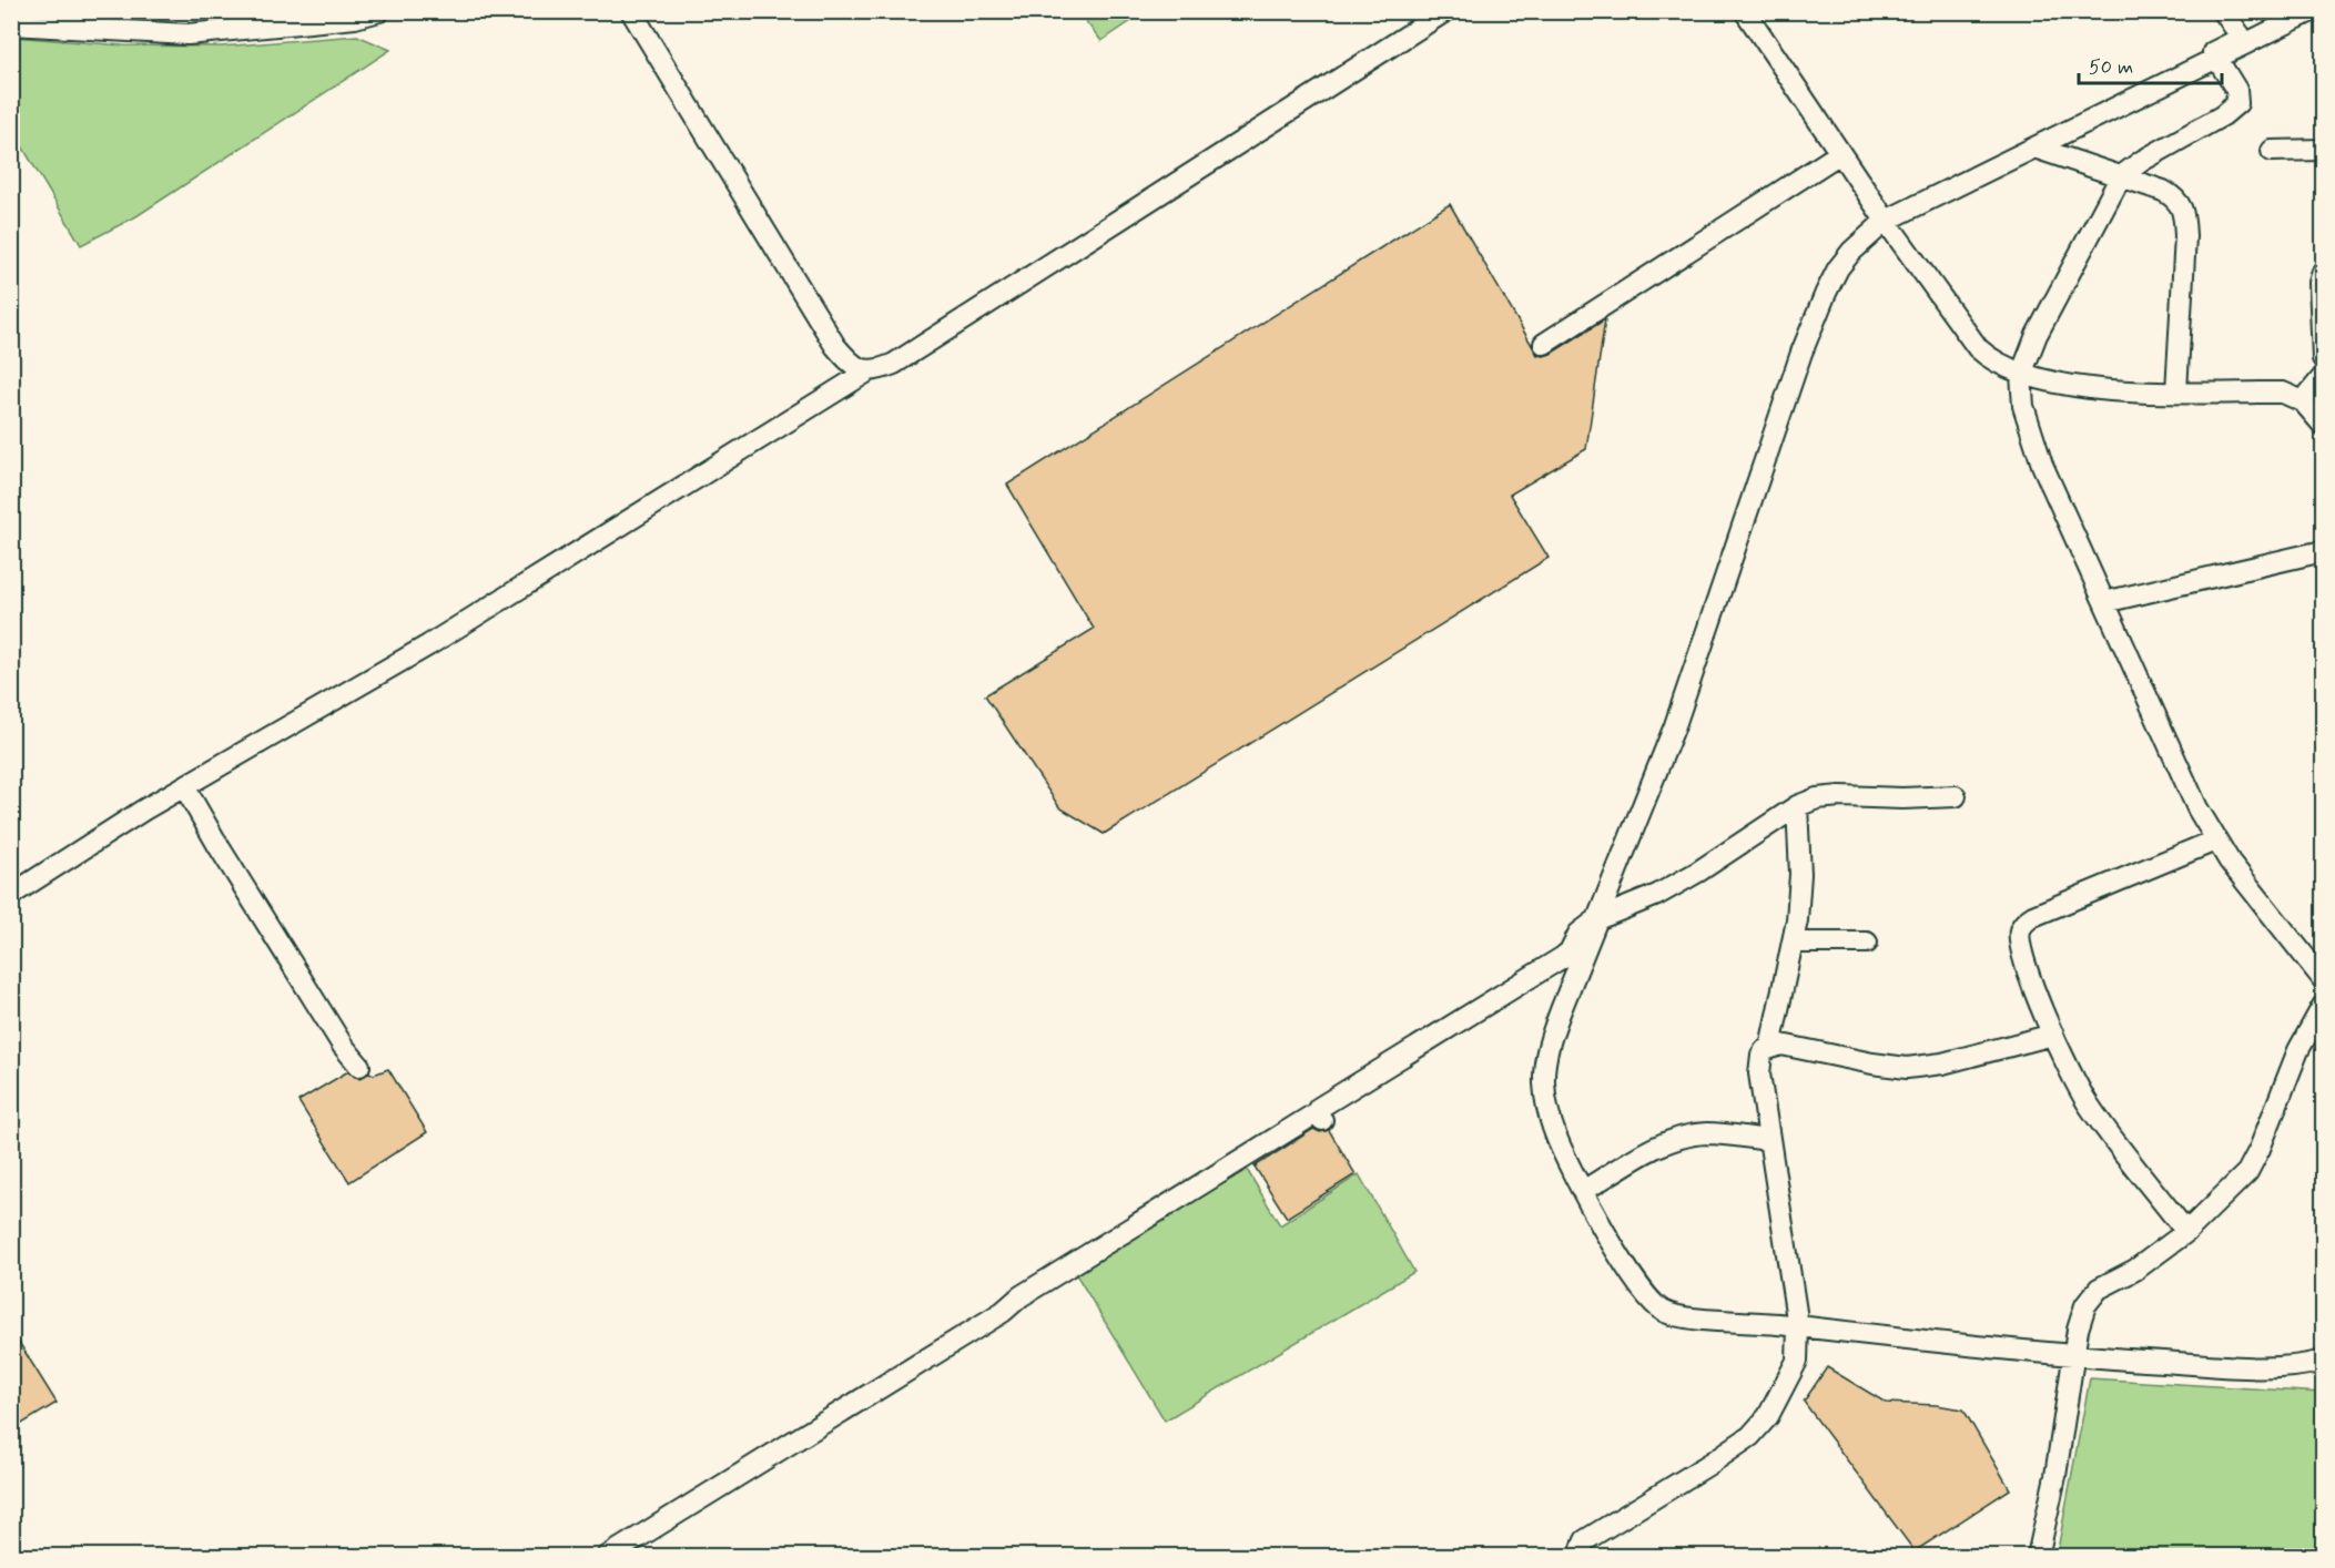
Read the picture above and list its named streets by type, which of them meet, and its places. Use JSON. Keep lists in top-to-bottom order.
{
  "scale_bar": "50 m"
}
